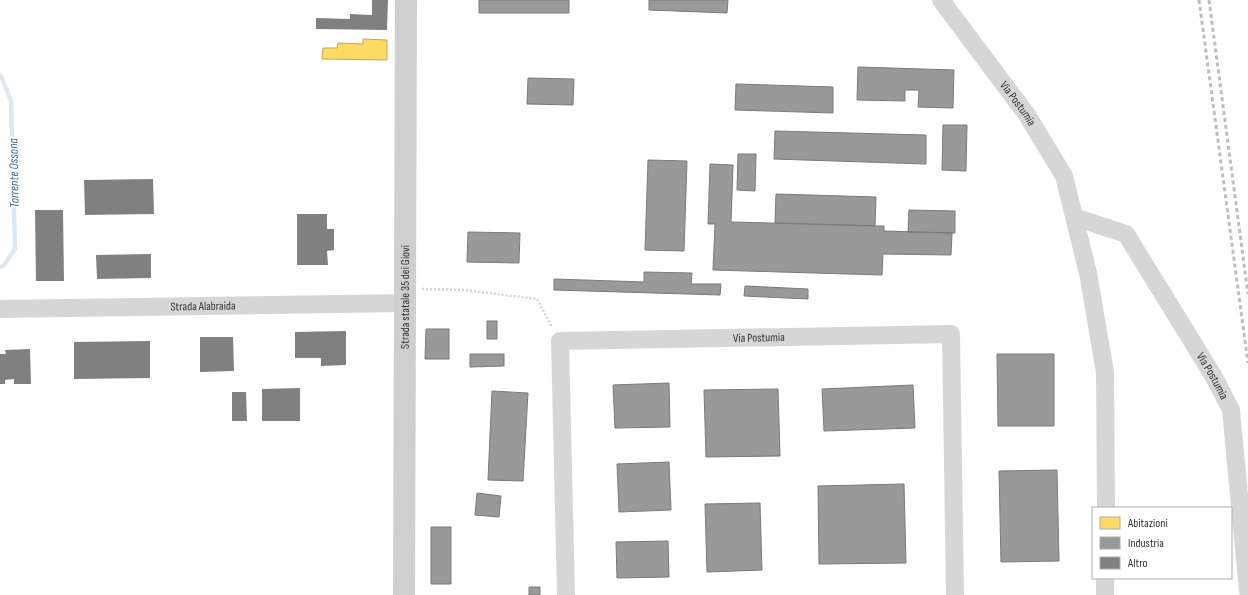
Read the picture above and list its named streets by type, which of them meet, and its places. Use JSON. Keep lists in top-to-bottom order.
{
  "streets": {
    "main road": ["Strada statale 35 dei Giovi"],
    "street": ["Via Postumia", "Strada Alabraida"]
  },
  "crossings": [
    ["Strada statale 35 dei Giovi", "Strada Alabraida"]
  ],
  "water": ["Torrente Ossona"],
  "legend": ["Abitazioni", "Industria", "Altro"]
}
